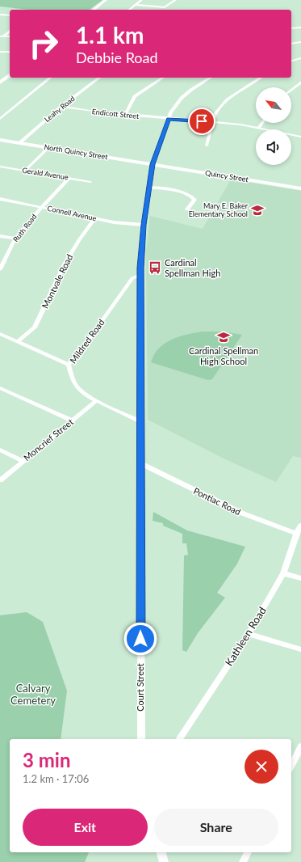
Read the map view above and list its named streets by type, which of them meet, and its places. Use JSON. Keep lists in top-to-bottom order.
{
  "streets": {
    "main road": ["North Quincy Street", "Quincy Street"],
    "street": [
      "Leahy Road",
      "Endicott Street",
      "Gerald Avenue",
      "Connell Avenue",
      "Ruth Road",
      "Montvale Road",
      "Mildred Road",
      "Moncrief Street",
      "Pontiac Road",
      "Kathleen Road",
      "Court Street"
    ]
  },
  "crossings": [
    ["Leahy Road", "Endicott Street"],
    ["Leahy Road", "North Quincy Street"],
    ["Endicott Street", "Court Street"],
    ["North Quincy Street", "Quincy Street"],
    ["North Quincy Street", "Court Street"],
    ["Gerald Avenue", "Ruth Road"],
    ["Quincy Street", "Court Street"],
    ["Connell Avenue", "Ruth Road"],
    ["Connell Avenue", "Montvale Road"],
    ["Connell Avenue", "Court Street"],
    ["Mildred Road", "Moncrief Street"],
    ["Mildred Road", "Court Street"],
    ["Pontiac Road", "Kathleen Road"],
    ["Pontiac Road", "Court Street"]
  ],
  "parks": ["Calvary Cemetery"],
  "places": {
    "school or university": ["Mary E. Baker Elementary School", "Cardinal Spellman High School"],
    "bus stop": ["Cardinal Spellman High"]
  },
  "north": "top left",
  "page": {
    "turn": ["1.1 km", "Debbie Road"],
    "heading": ["3 min", "1.2 km · 17:06"],
    "buttons": ["Exit", "Share"]
  }
}
